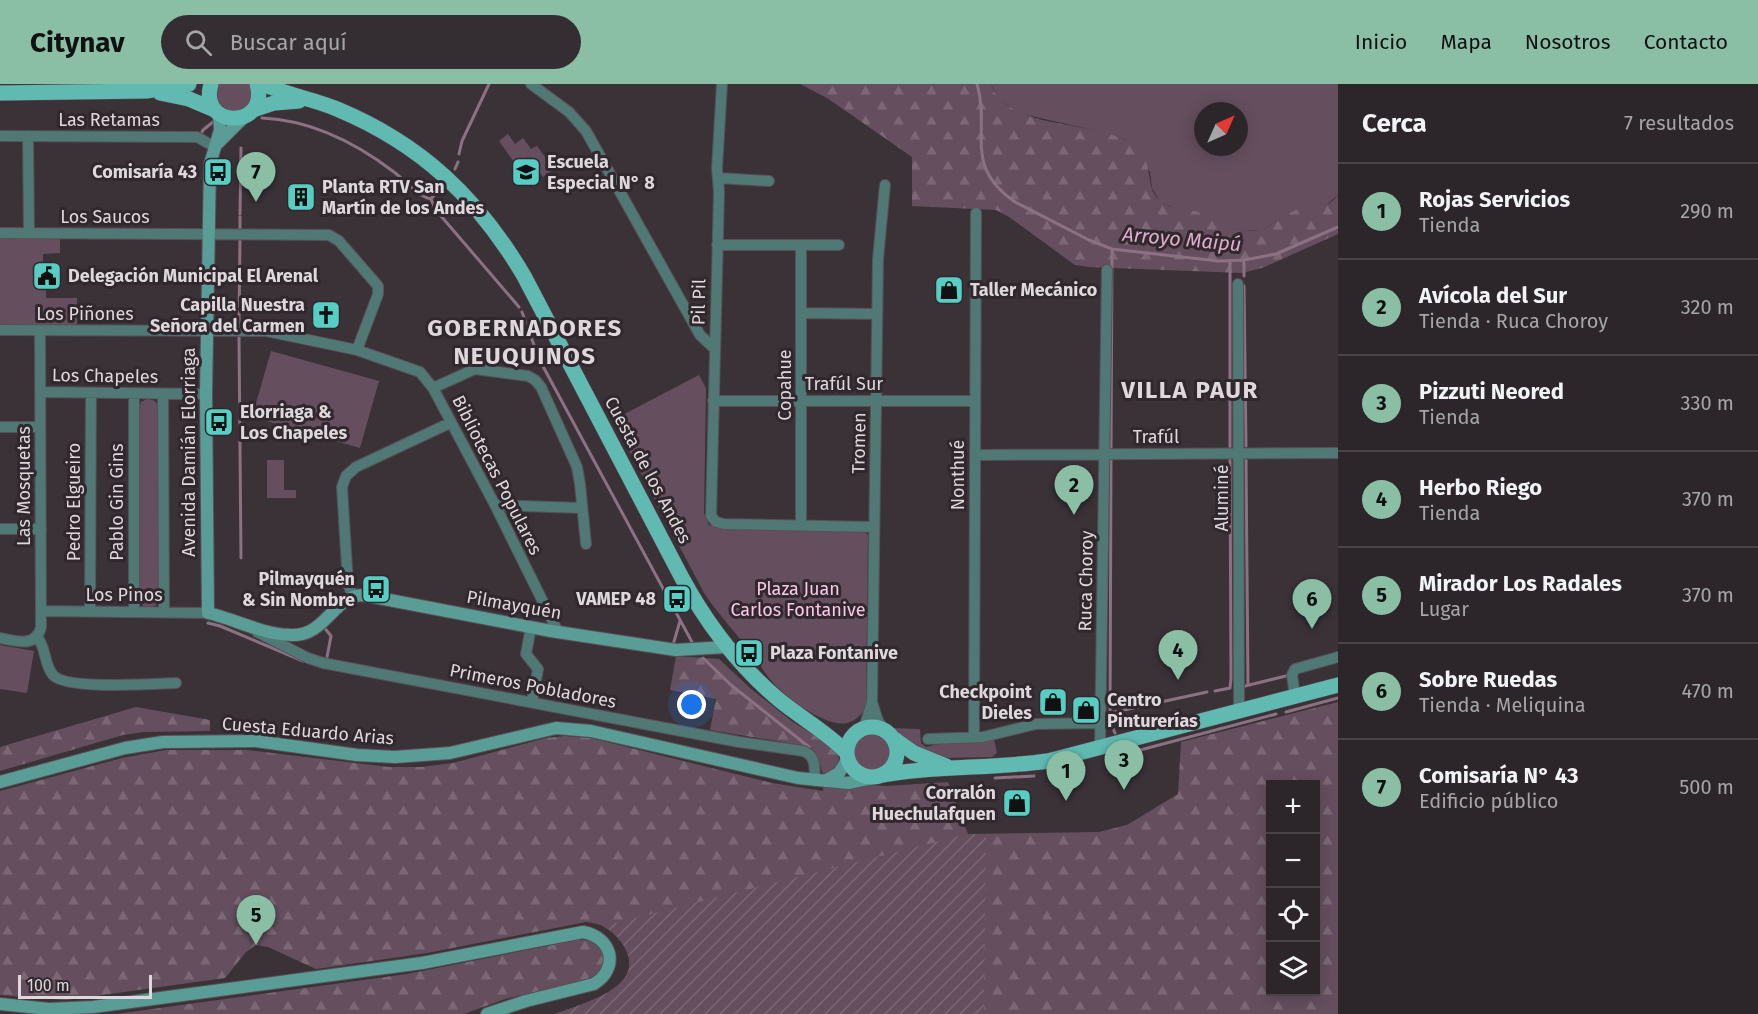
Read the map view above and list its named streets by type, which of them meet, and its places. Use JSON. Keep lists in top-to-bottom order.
{
  "streets": {
    "main road": ["Cuesta de los Andes"],
    "street": [
      "Las Retamas",
      "Los Saucos",
      "Pil Pil",
      "Los Piñones",
      "Los Chapeles",
      "Trafúl Sur",
      "Copahue",
      "Trafúl",
      "Tromen",
      "Avenida Damián Elorriaga",
      "Bibliotecas Populares",
      "Nonthué",
      "Las Mosquetas",
      "Aluminé",
      "Pedro Elgueiro",
      "Pablo Gin Gins",
      "Ruca Choroy",
      "Los Pinos",
      "Pilmayquén",
      "Primeros Pobladores",
      "Cuesta Eduardo Arias"
    ]
  },
  "crossings": [
    ["Las Retamas", "Avenida Damián Elorriaga"],
    ["Los Saucos", "Avenida Damián Elorriaga"],
    ["Los Saucos", "Bibliotecas Populares"],
    ["Pil Pil", "Trafúl Sur"],
    ["Pil Pil", "Copahue"],
    ["Los Piñones", "Avenida Damián Elorriaga"],
    ["Los Piñones", "Bibliotecas Populares"],
    ["Los Piñones", "Las Mosquetas"],
    ["Los Chapeles", "Avenida Damián Elorriaga"],
    ["Los Chapeles", "Las Mosquetas"],
    ["Los Chapeles", "Pedro Elgueiro"],
    ["Los Chapeles", "Pablo Gin Gins"],
    ["Trafúl Sur", "Copahue"],
    ["Trafúl Sur", "Tromen"],
    ["Trafúl Sur", "Nonthué"],
    ["Trafúl", "Nonthué"],
    ["Trafúl", "Aluminé"],
    ["Trafúl", "Ruca Choroy"],
    ["Tromen", "Cuesta de los Andes"],
    ["Tromen", "Cuesta Eduardo Arias"],
    ["Avenida Damián Elorriaga", "Bibliotecas Populares"],
    ["Avenida Damián Elorriaga", "Los Pinos"],
    ["Cuesta de los Andes", "Pilmayquén"],
    ["Cuesta de los Andes", "Cuesta Eduardo Arias"],
    ["Bibliotecas Populares", "Pilmayquén"],
    ["Las Mosquetas", "Los Pinos"],
    ["Pedro Elgueiro", "Los Pinos"],
    ["Pablo Gin Gins", "Los Pinos"],
    ["Primeros Pobladores", "Cuesta Eduardo Arias"]
  ],
  "districts": ["GOBERNADORES NEUQUINOS", "VILLA PAUR"],
  "water": ["Arroyo Maipú"],
  "parks": ["Plaza Juan Carlos Fontanive"],
  "places": {
    "bus stop": [
      "Comisaría 43",
      "Elorriaga & Los Chapeles",
      "Pilmayquén & Sin Nombre",
      "VAMEP 48",
      "Plaza Fontanive"
    ],
    "school or university": ["Escuela Especial N° 8"],
    "building": ["Planta RTV San Martín de los Andes"],
    "public building": ["Delegación Municipal El Arenal"],
    "shop": [
      "Taller Mecánico",
      "Checkpoint Dieles",
      "Centro Pinturerías",
      "Corralón Huechulafquen"
    ],
    "church": ["Capilla Nuestra Señora del Carmen"]
  },
  "scale_bar": "100 m",
  "north": "top right",
  "page": {
    "header": "Citynav",
    "search": "Buscar aquí",
    "nav": [
      "Inicio",
      "Mapa",
      "Nosotros",
      "Contacto"
    ],
    "heading": ["Cerca", "7 resultados"],
    "pins": [
      "7",
      "2",
      "6",
      "4",
      "3",
      "1",
      "5"
    ],
    "list": [
      {
        "mark": "1",
        "name": "Rojas Servicios",
        "note": "Tienda",
        "value": "290 m"
      },
      {
        "mark": "2",
        "name": "Avícola del Sur",
        "note": "Tienda · Ruca Choroy",
        "value": "320 m"
      },
      {
        "mark": "3",
        "name": "Pizzuti Neored",
        "note": "Tienda",
        "value": "330 m"
      },
      {
        "mark": "4",
        "name": "Herbo Riego",
        "note": "Tienda",
        "value": "370 m"
      },
      {
        "mark": "5",
        "name": "Mirador Los Radales",
        "note": "Lugar",
        "value": "370 m"
      },
      {
        "mark": "6",
        "name": "Sobre Ruedas",
        "note": "Tienda · Meliquina",
        "value": "470 m"
      },
      {
        "mark": "7",
        "name": "Comisaría N° 43",
        "note": "Edificio público",
        "value": "500 m"
      }
    ],
    "map_buttons": ["+", "−"],
    "scale": "100 m"
  }
}
